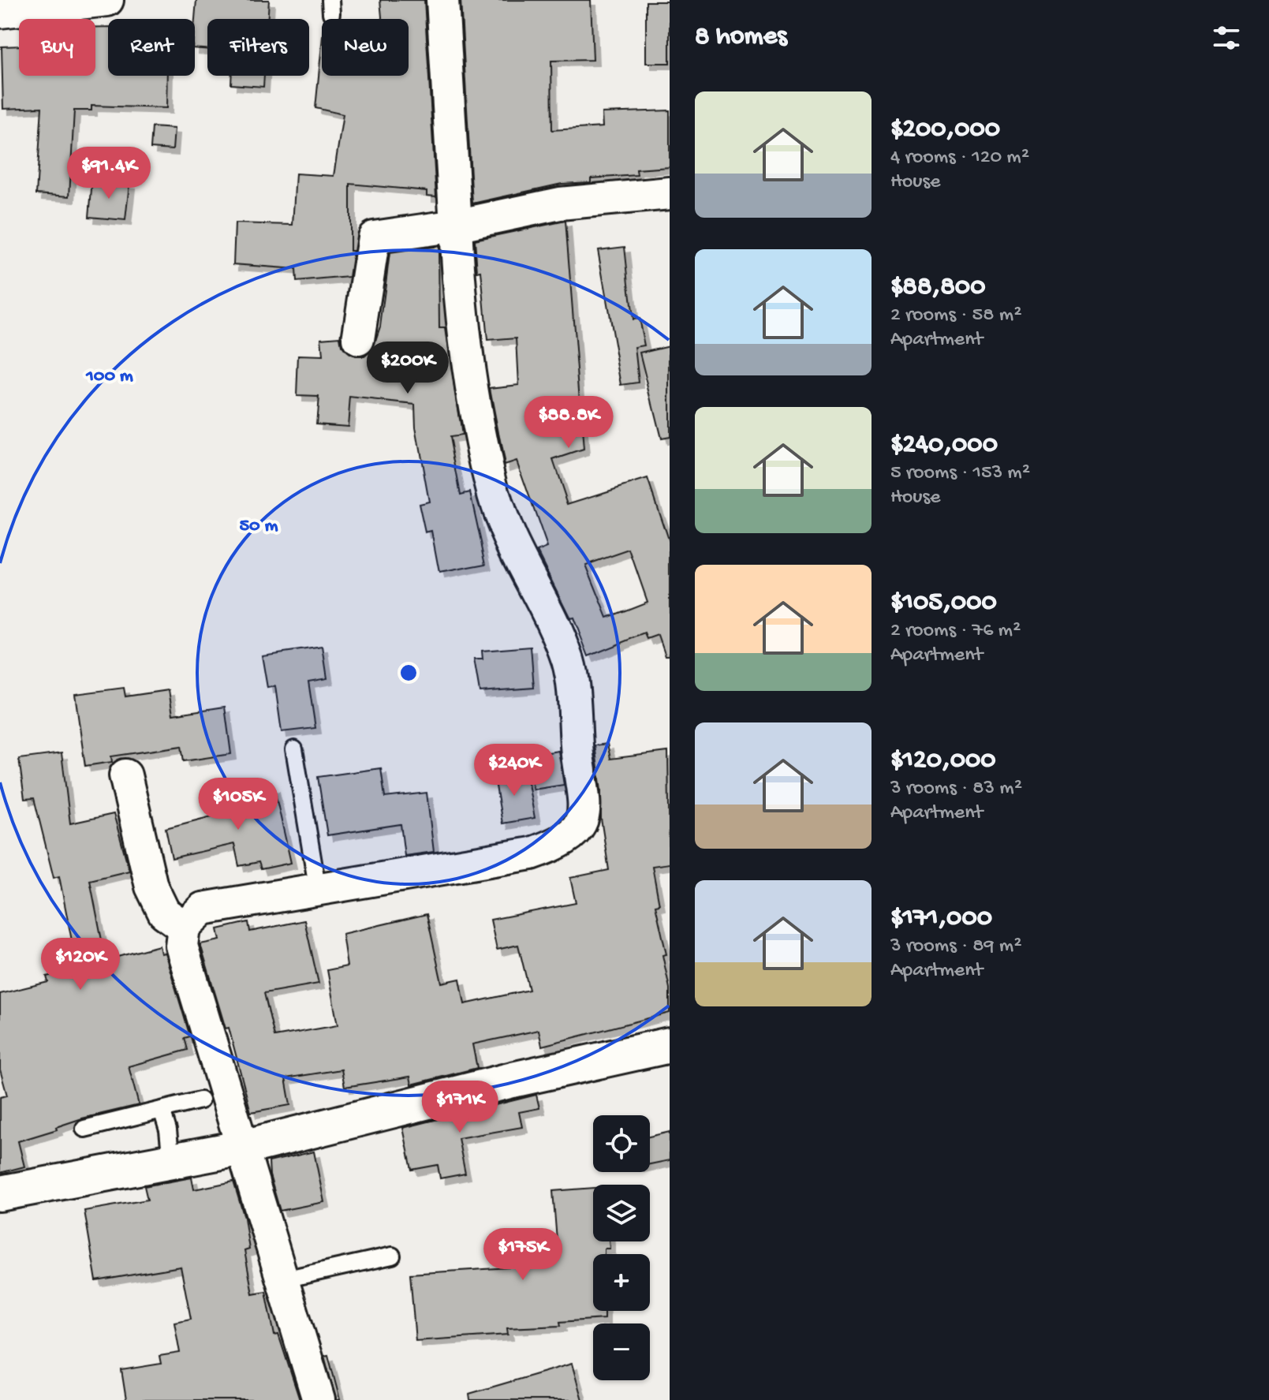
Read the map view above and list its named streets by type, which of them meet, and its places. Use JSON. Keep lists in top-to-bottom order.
{
  "page": {
    "heading": "8 homes",
    "chip": [
      "Buy",
      "Rent",
      "Filters",
      "New"
    ],
    "list": [
      {
        "name": "$200,000",
        "note": "4 rooms · 120 m² · House"
      },
      {
        "name": "$88,800",
        "note": "2 rooms · 58 m² · Apartment"
      },
      {
        "name": "$240,000",
        "note": "5 rooms · 153 m² · House"
      },
      {
        "name": "$105,000",
        "note": "2 rooms · 76 m² · Apartment"
      },
      {
        "name": "$120,000",
        "note": "3 rooms · 83 m² · Apartment"
      },
      {
        "name": "$171,000",
        "note": "3 rooms · 89 m² · Apartment"
      }
    ],
    "price": [
      "$91.4K",
      "$200K",
      "$88.8K",
      "$240K",
      "$105K",
      "$120K",
      "$171K",
      "$175K"
    ],
    "map_buttons": ["+", "−"]
  },
  "rings": ["100 m", "50 m"]
}
